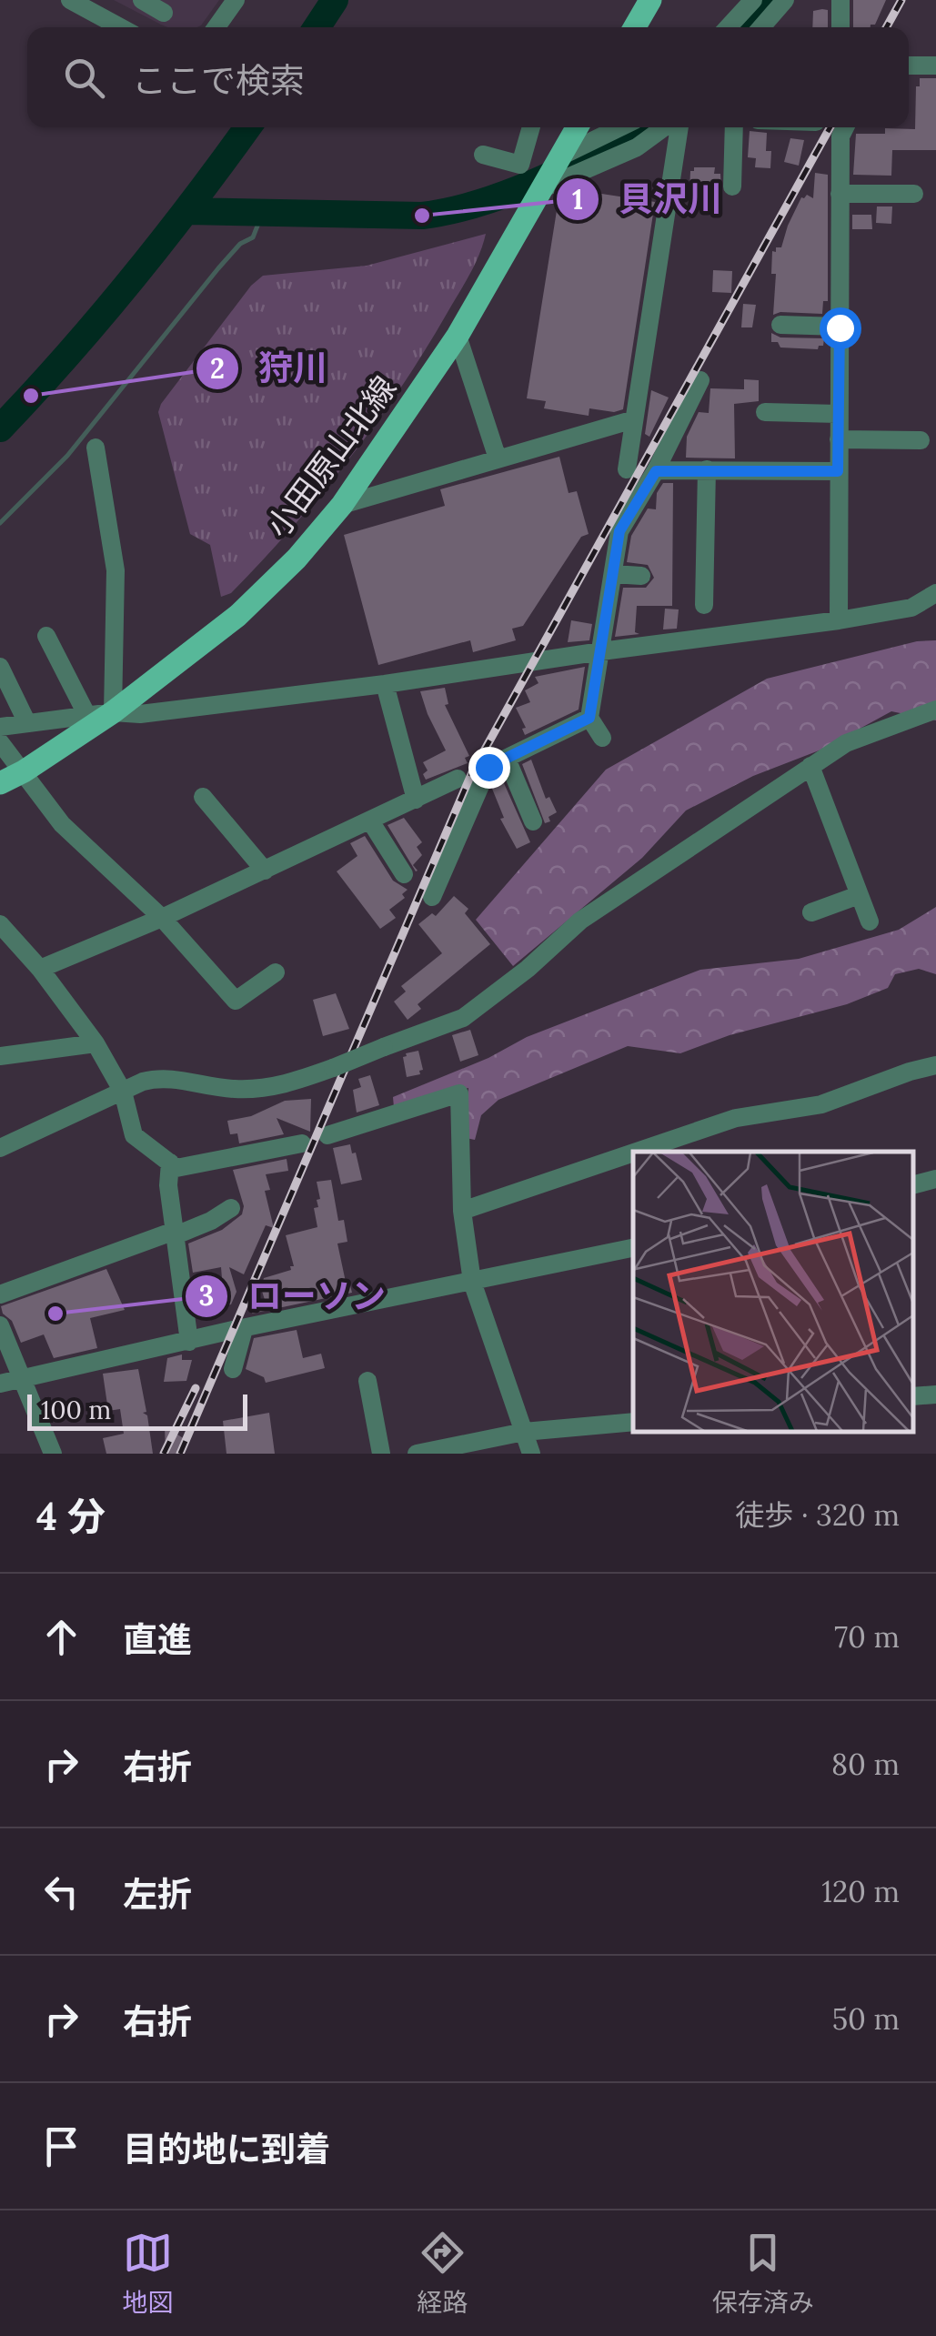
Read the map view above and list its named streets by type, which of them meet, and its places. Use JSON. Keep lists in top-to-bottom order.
{
  "streets": {
    "main road": ["小田原山北線"]
  },
  "places": ["貝沢川", "狩川", "ローソン"],
  "scale_bar": "100 m",
  "page": {
    "search": "ここで検索",
    "scale": "100 m",
    "heading": ["4 分", "徒歩 · 320 m"],
    "list": [
      ["直進", "70 m"],
      ["右折", "80 m"],
      ["左折", "120 m"],
      ["右折", "50 m"],
      "目的地に到着"
    ],
    "nav": ["地図", "経路", "保存済み"]
  }
}
